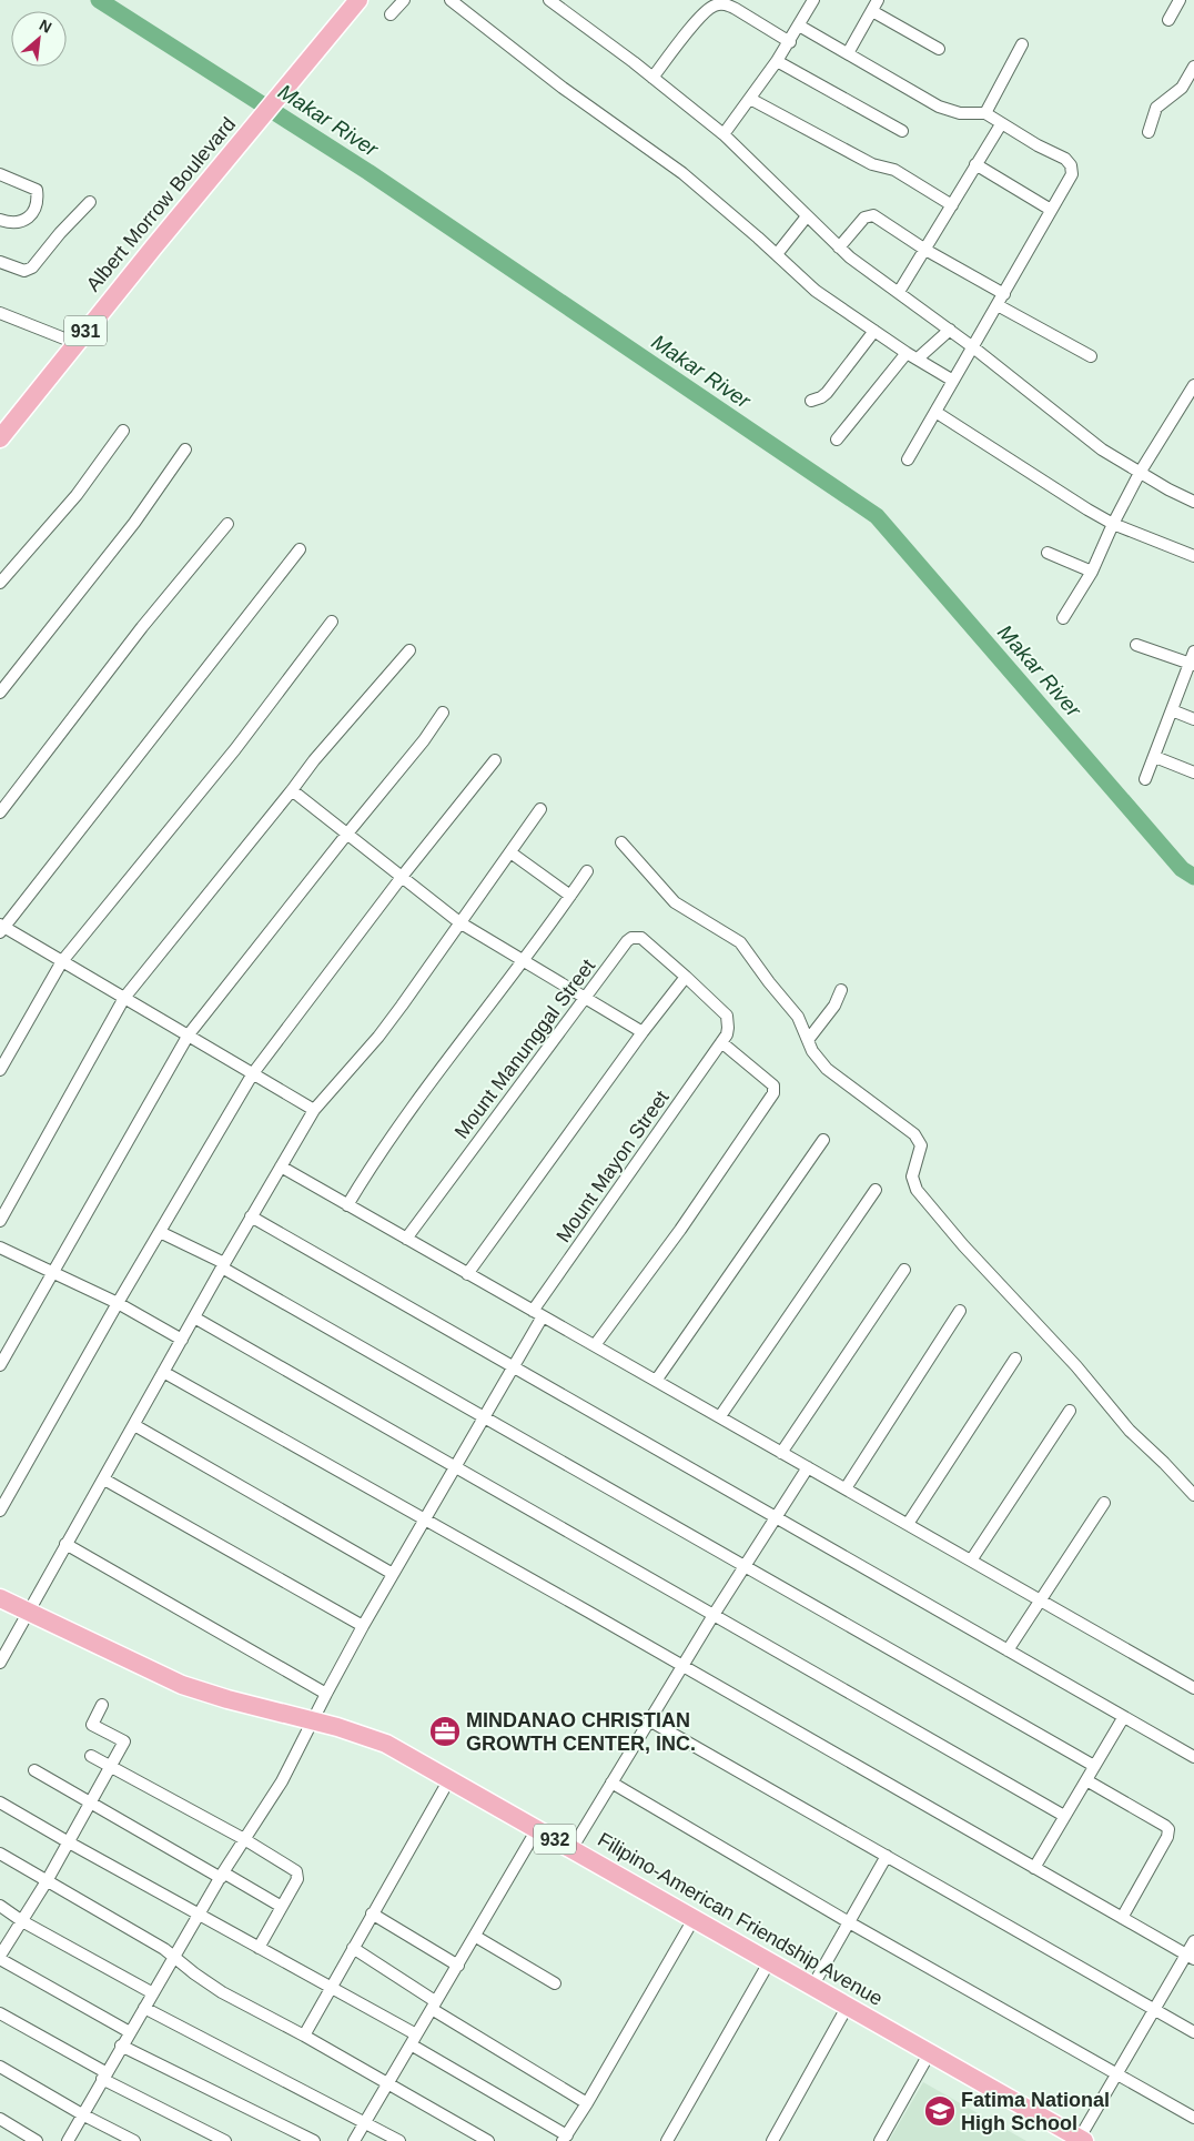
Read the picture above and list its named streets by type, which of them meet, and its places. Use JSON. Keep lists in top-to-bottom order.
{
  "streets": {
    "main road": [
      "Albert Morrow Boulevard",
      "931",
      "932",
      "Filipino-American Friendship Avenue"
    ],
    "street": ["Mount Manunggal Street", "Mount Mayon Street"]
  },
  "crossings": [
    ["Mount Mayon Street", "Filipino-American Friendship Avenue"]
  ],
  "water": ["Makar River"],
  "places": {
    "office": ["MINDANAO CHRISTIAN GROWTH CENTER, INC."],
    "school or university": ["Fatima National High School"]
  },
  "north": "top right"
}
